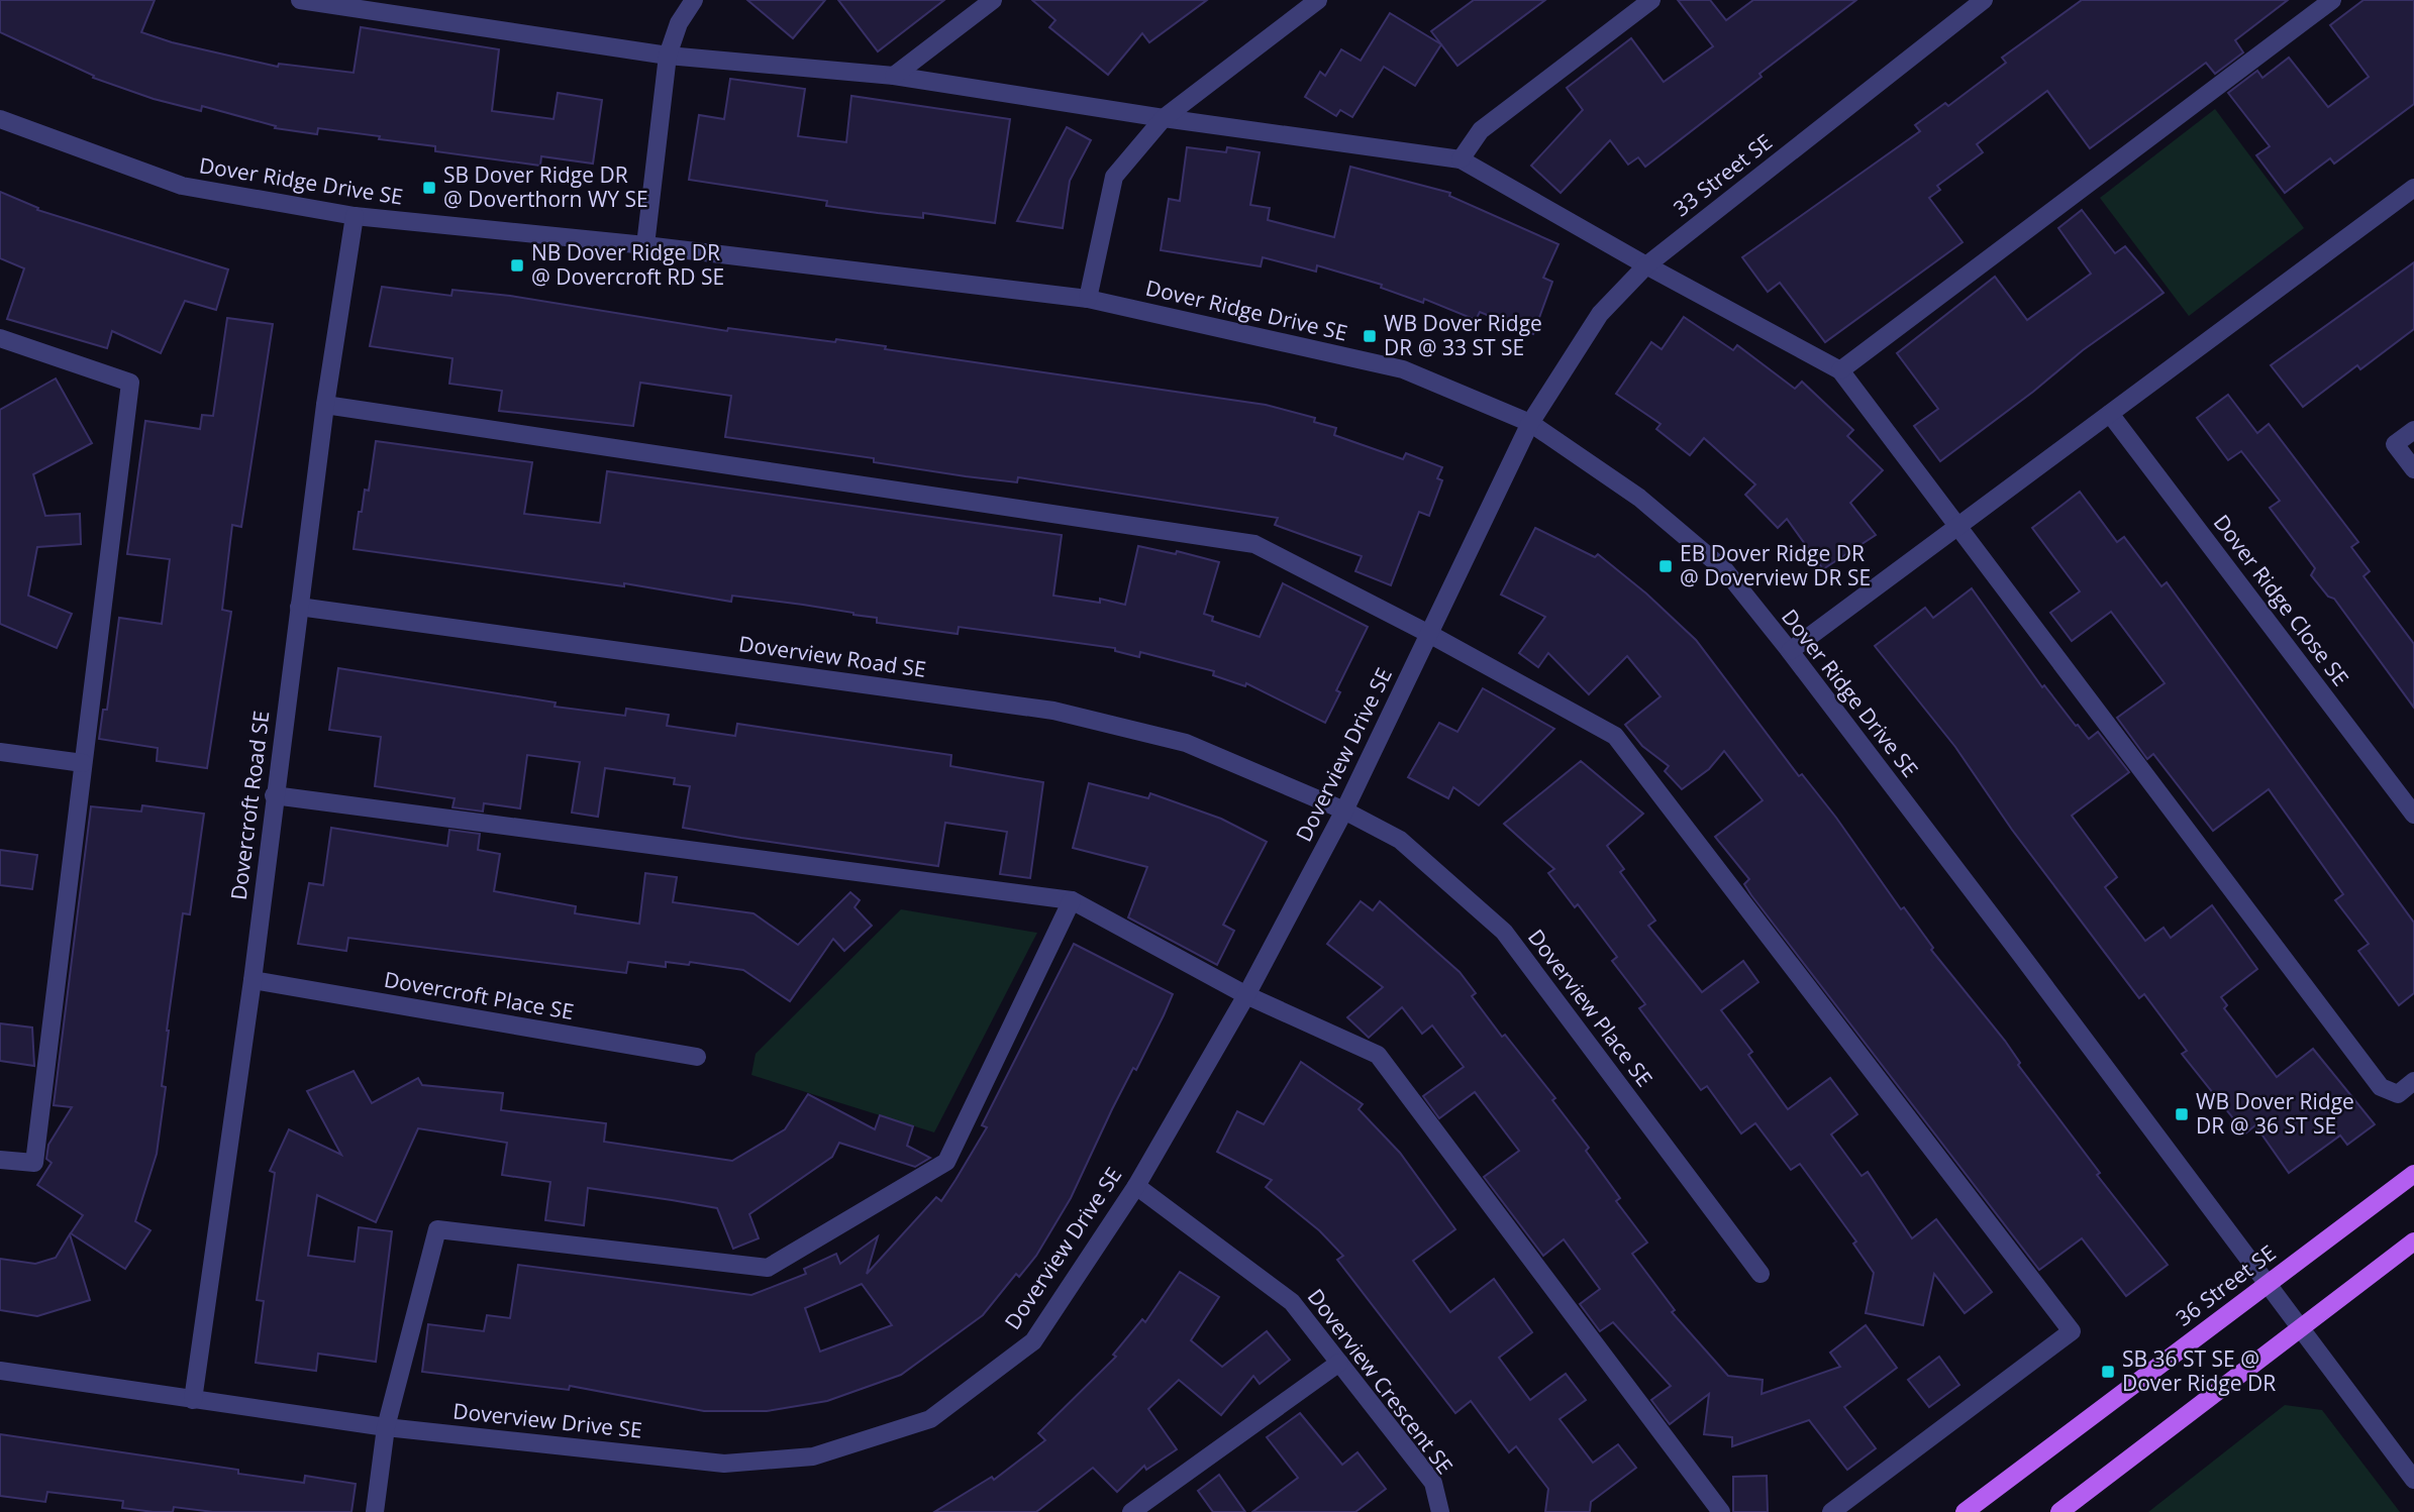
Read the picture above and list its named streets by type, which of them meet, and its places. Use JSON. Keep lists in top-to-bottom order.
{
  "streets": {
    "main road": ["36 Street SE"],
    "street": [
      "33 Street SE",
      "Dover Ridge Drive SE",
      "Dover Ridge Close SE",
      "Doverview Road SE",
      "Doverview Drive SE",
      "Dovercroft Road SE",
      "Dovercroft Place SE",
      "Doverview Place SE",
      "Doverview Crescent SE"
    ]
  },
  "crossings": [
    ["33 Street SE", "Dover Ridge Drive SE"],
    ["33 Street SE", "Doverview Drive SE"],
    ["Dover Ridge Drive SE", "Doverview Drive SE"],
    ["Dover Ridge Drive SE", "Dovercroft Road SE"],
    ["Dover Ridge Drive SE", "36 Street SE"],
    ["Doverview Road SE", "Doverview Drive SE"],
    ["Doverview Road SE", "Dovercroft Road SE"],
    ["Doverview Road SE", "Doverview Place SE"],
    ["Doverview Drive SE", "Dovercroft Road SE"],
    ["Doverview Drive SE", "Doverview Place SE"],
    ["Doverview Drive SE", "Doverview Crescent SE"],
    ["Dovercroft Road SE", "Dovercroft Place SE"]
  ],
  "places": {
    "transit": [
      "SB Dover Ridge DR @ Doverthorn WY SE",
      "NB Dover Ridge DR @ Dovercroft RD SE",
      "WB Dover Ridge DR @ 33 ST SE",
      "EB Dover Ridge DR @ Doverview DR SE",
      "WB Dover Ridge DR @ 36 ST SE",
      "SB 36 ST SE @ Dover Ridge DR"
    ]
  }
}
